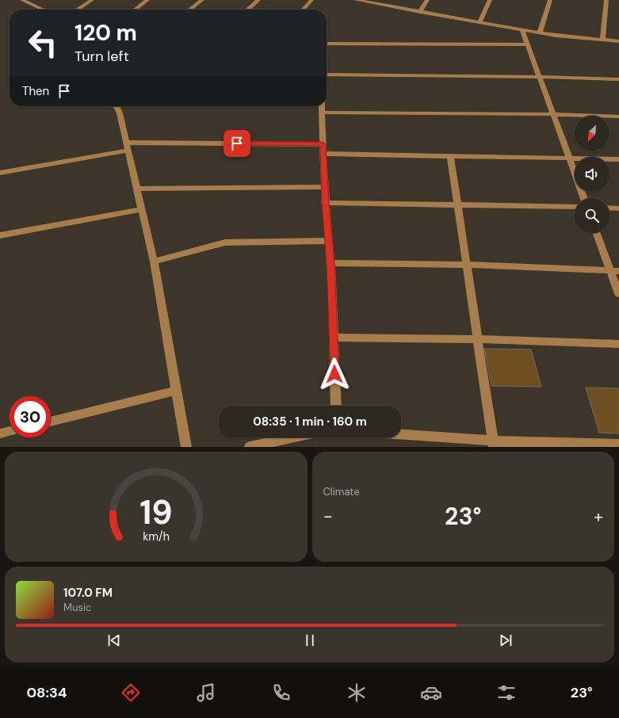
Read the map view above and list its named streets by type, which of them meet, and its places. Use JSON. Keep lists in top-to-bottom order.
{
  "north": "bottom left",
  "page": {
    "turn": ["120 m", "Turn left"],
    "then": "Then",
    "limit": "30",
    "trip": "08:35 · 1 min · 160 m",
    "tile": "Climate",
    "heat": ["−", "23°", "+"],
    "song": ["107.0 FM", "Music"],
    "tabs": ["08:34", "23°"],
    "gauge": ["19", "km/h"]
  }
}
